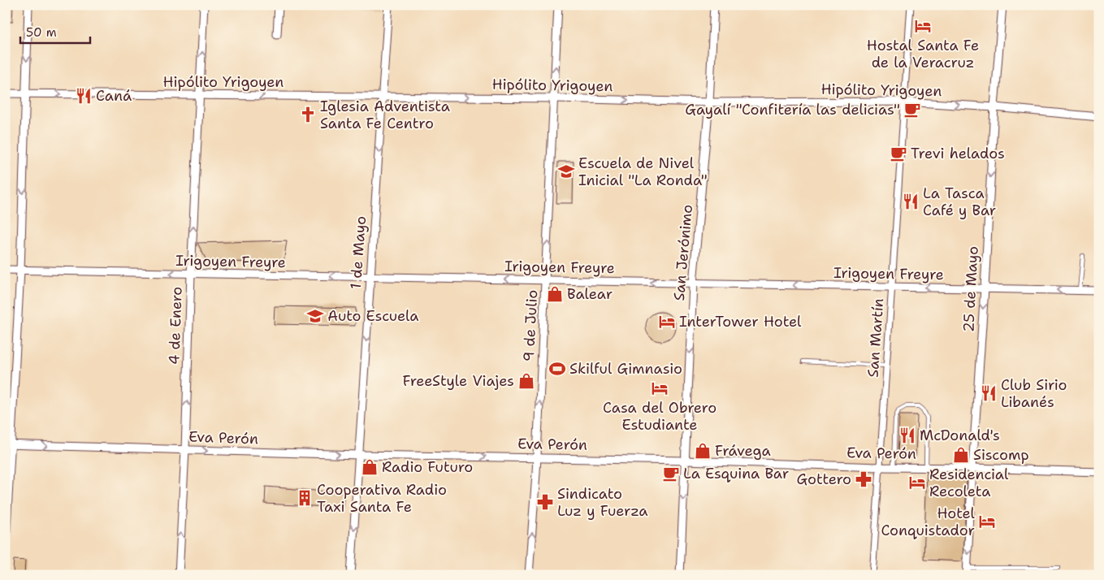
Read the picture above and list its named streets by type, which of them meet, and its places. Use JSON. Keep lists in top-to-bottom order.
{
  "streets": {
    "street": [
      "Hipólito Yrigoyen",
      "1 de Mayo",
      "San Jerónimo",
      "Irigoyen Freyre",
      "25 de Mayo",
      "4 de Enero",
      "9 de Julio",
      "San Martín",
      "Eva Perón"
    ]
  },
  "crossings": [
    ["Hipólito Yrigoyen", "1 de Mayo"],
    ["Hipólito Yrigoyen", "San Jerónimo"],
    ["Hipólito Yrigoyen", "25 de Mayo"],
    ["Hipólito Yrigoyen", "4 de Enero"],
    ["Hipólito Yrigoyen", "9 de Julio"],
    ["Hipólito Yrigoyen", "San Martín"],
    ["1 de Mayo", "Irigoyen Freyre"],
    ["1 de Mayo", "Eva Perón"],
    ["San Jerónimo", "Irigoyen Freyre"],
    ["San Jerónimo", "Eva Perón"],
    ["Irigoyen Freyre", "25 de Mayo"],
    ["Irigoyen Freyre", "4 de Enero"],
    ["Irigoyen Freyre", "9 de Julio"],
    ["Irigoyen Freyre", "San Martín"],
    ["25 de Mayo", "Eva Perón"],
    ["4 de Enero", "Eva Perón"],
    ["9 de Julio", "Eva Perón"],
    ["San Martín", "Eva Perón"]
  ],
  "one_way": [
    "Hipólito Yrigoyen",
    "1 de Mayo",
    "San Jerónimo",
    "Irigoyen Freyre",
    "25 de Mayo",
    "4 de Enero",
    "9 de Julio",
    "Eva Perón"
  ],
  "places": {
    "hotel": [
      "Hostal Santa Fe de la Veracruz",
      "InterTower Hotel",
      "Casa del Obrero Estudiante",
      "Residencial Recoleta",
      "Hotel Conquistador"
    ],
    "restaurant": [
      "Caná",
      "La Tasca Café y Bar",
      "Club Sirio Libanés",
      "McDonald's"
    ],
    "cafe": ["Gayalí \"Confitería las delicias\"", "Trevi helados", "La Esquina Bar"],
    "church": ["Iglesia Adventista Santa Fe Centro"],
    "school or university": ["Escuela de Nivel Inicial \"La Ronda\"", "Auto Escuela"],
    "shop": [
      "Balear",
      "FreeStyle Viajes",
      "Frávega",
      "Siscomp",
      "Radio Futuro"
    ],
    "sports": ["Skilful Gimnasio"],
    "pharmacy": ["Gottero", "Sindicato Luz y Fuerza"],
    "building": ["Cooperativa Radio Taxi Santa Fe"]
  },
  "scale_bar": "50 m"
}
